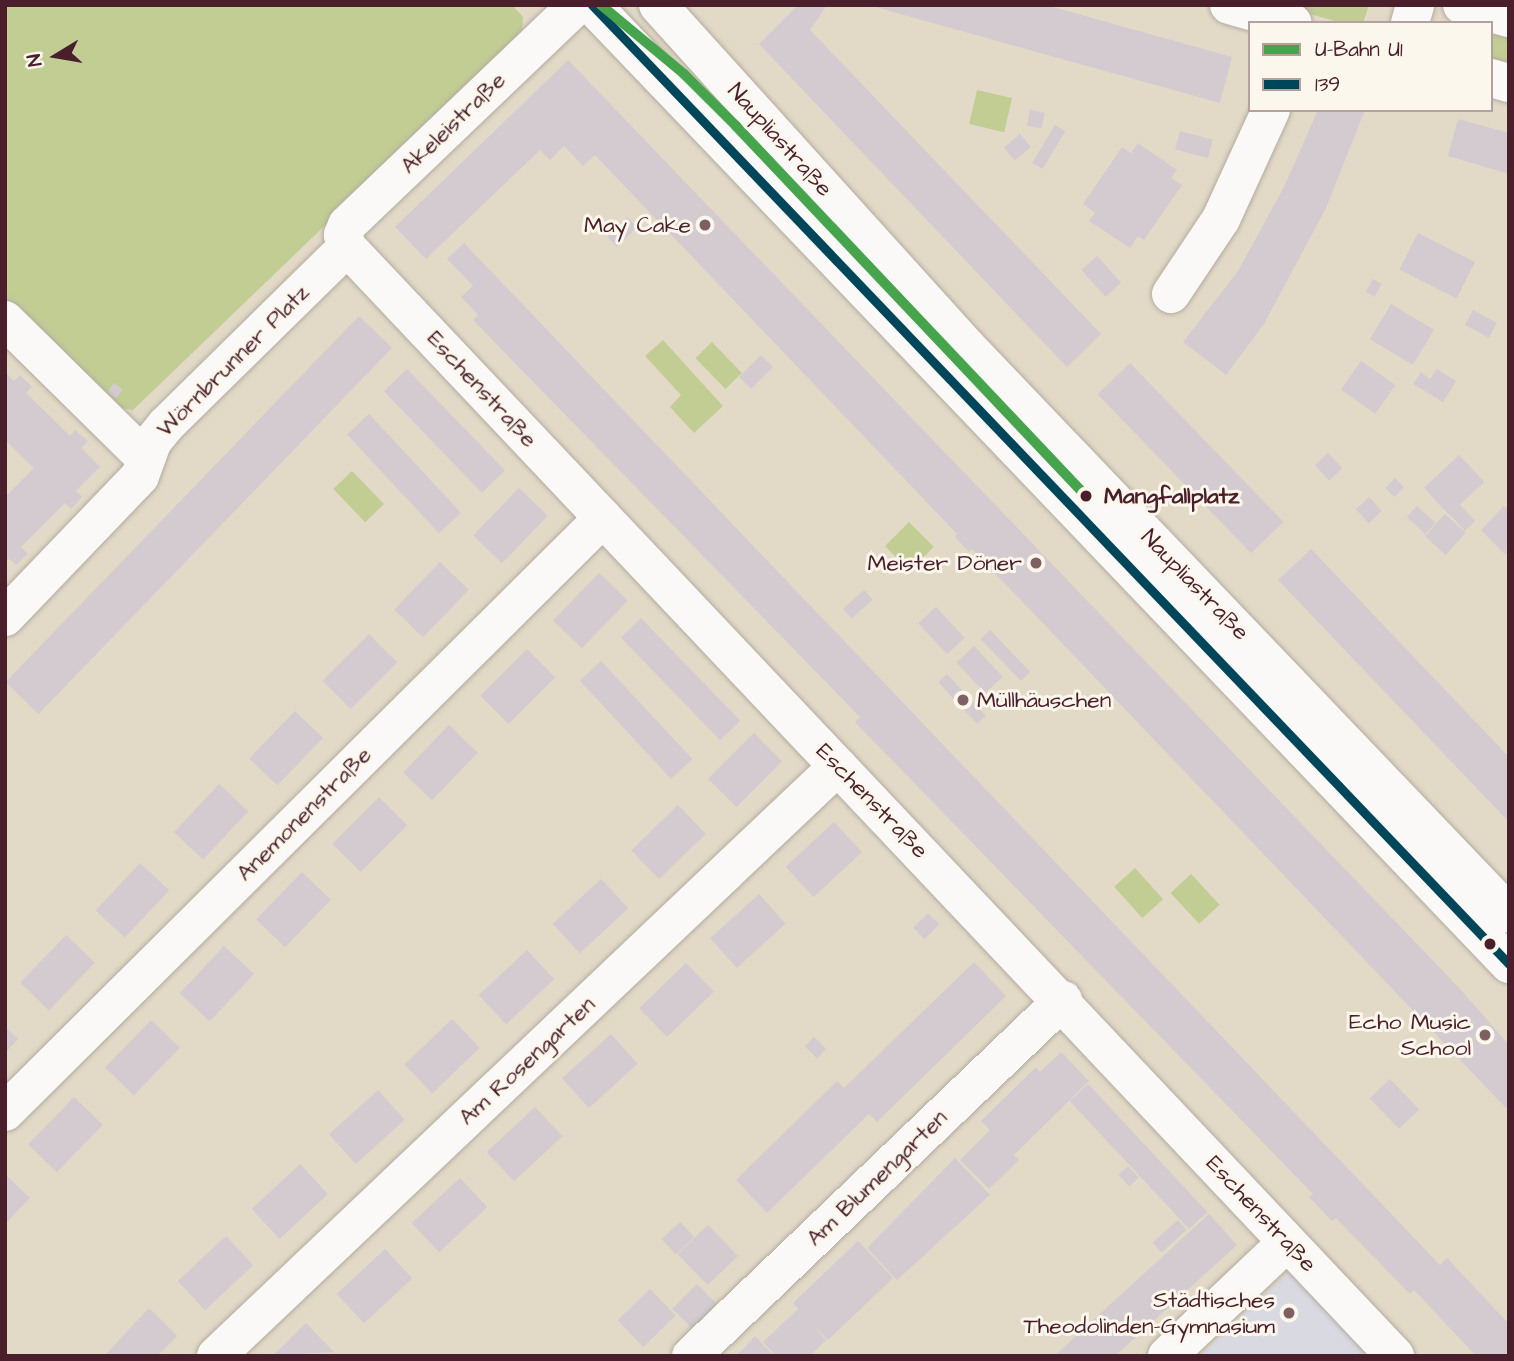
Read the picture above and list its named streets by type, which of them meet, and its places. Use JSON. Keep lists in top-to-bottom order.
{
  "streets": {
    "street": [
      "Akeleistraße",
      "Naupliastraße",
      "Wörnbrunner Platz",
      "Eschenstraße",
      "Anemonenstraße",
      "Am Rosengarten",
      "Am Blumengarten"
    ]
  },
  "crossings": [
    ["Akeleistraße", "Wörnbrunner Platz"],
    ["Akeleistraße", "Eschenstraße"],
    ["Wörnbrunner Platz", "Eschenstraße"],
    ["Eschenstraße", "Anemonenstraße"],
    ["Eschenstraße", "Am Rosengarten"],
    ["Eschenstraße", "Am Blumengarten"]
  ],
  "places": [
    "May Cake",
    "Mangfallplatz",
    "Meister Döner",
    "Müllhäuschen",
    "Echo Music School",
    "Städtisches Theodolinden-Gymnasium"
  ],
  "lines": ["metro line U1", "transit line 139"],
  "legend": ["U-Bahn U1", "139"],
  "north": "left"
}
